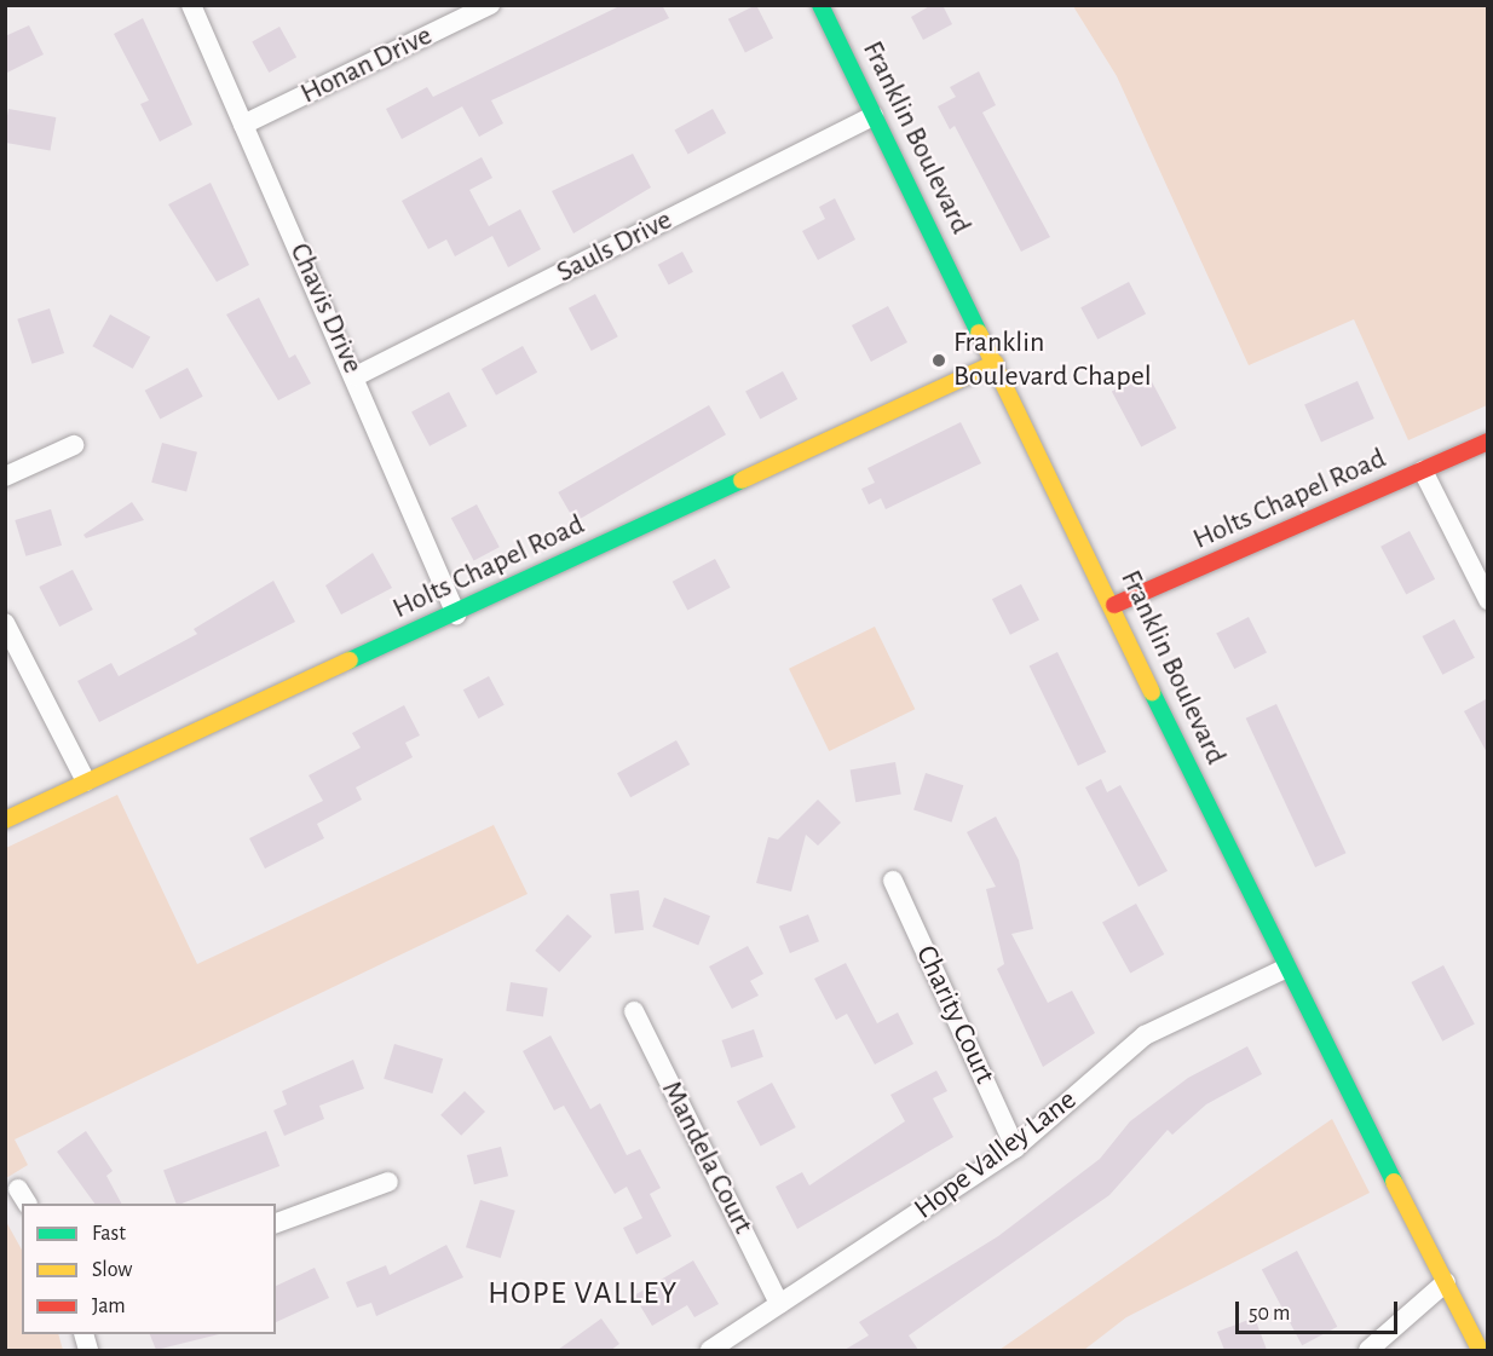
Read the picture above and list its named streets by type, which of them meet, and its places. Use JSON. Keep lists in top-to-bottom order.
{
  "streets": {
    "street": [
      "Honan Drive",
      "Franklin Boulevard",
      "Sauls Drive",
      "Chavis Drive",
      "Holts Chapel Road",
      "Charity Court",
      "Hope Valley Lane",
      "Mandela Court"
    ]
  },
  "crossings": [
    ["Honan Drive", "Chavis Drive"],
    ["Franklin Boulevard", "Sauls Drive"],
    ["Franklin Boulevard", "Holts Chapel Road"],
    ["Franklin Boulevard", "Hope Valley Lane"],
    ["Sauls Drive", "Chavis Drive"],
    ["Chavis Drive", "Holts Chapel Road"],
    ["Charity Court", "Hope Valley Lane"],
    ["Hope Valley Lane", "Mandela Court"]
  ],
  "districts": ["HOPE VALLEY"],
  "places": ["Franklin Boulevard Chapel"],
  "legend": ["Fast", "Slow", "Jam"],
  "scale_bar": "50 m"
}
